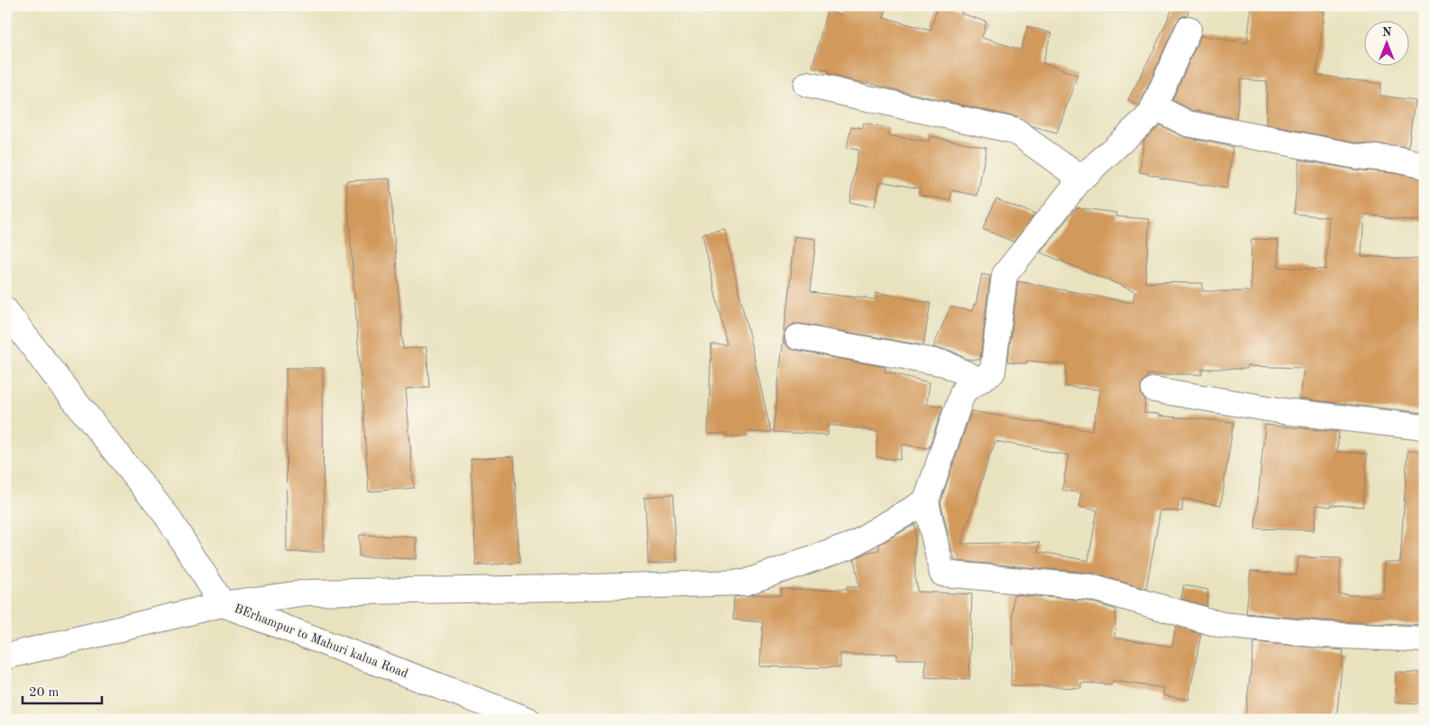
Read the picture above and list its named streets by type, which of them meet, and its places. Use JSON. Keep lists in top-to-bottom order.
{
  "streets": {
    "street": ["BErhampur to Mahuri kalua Road"]
  },
  "scale_bar": "20 m",
  "north": "top"
}
